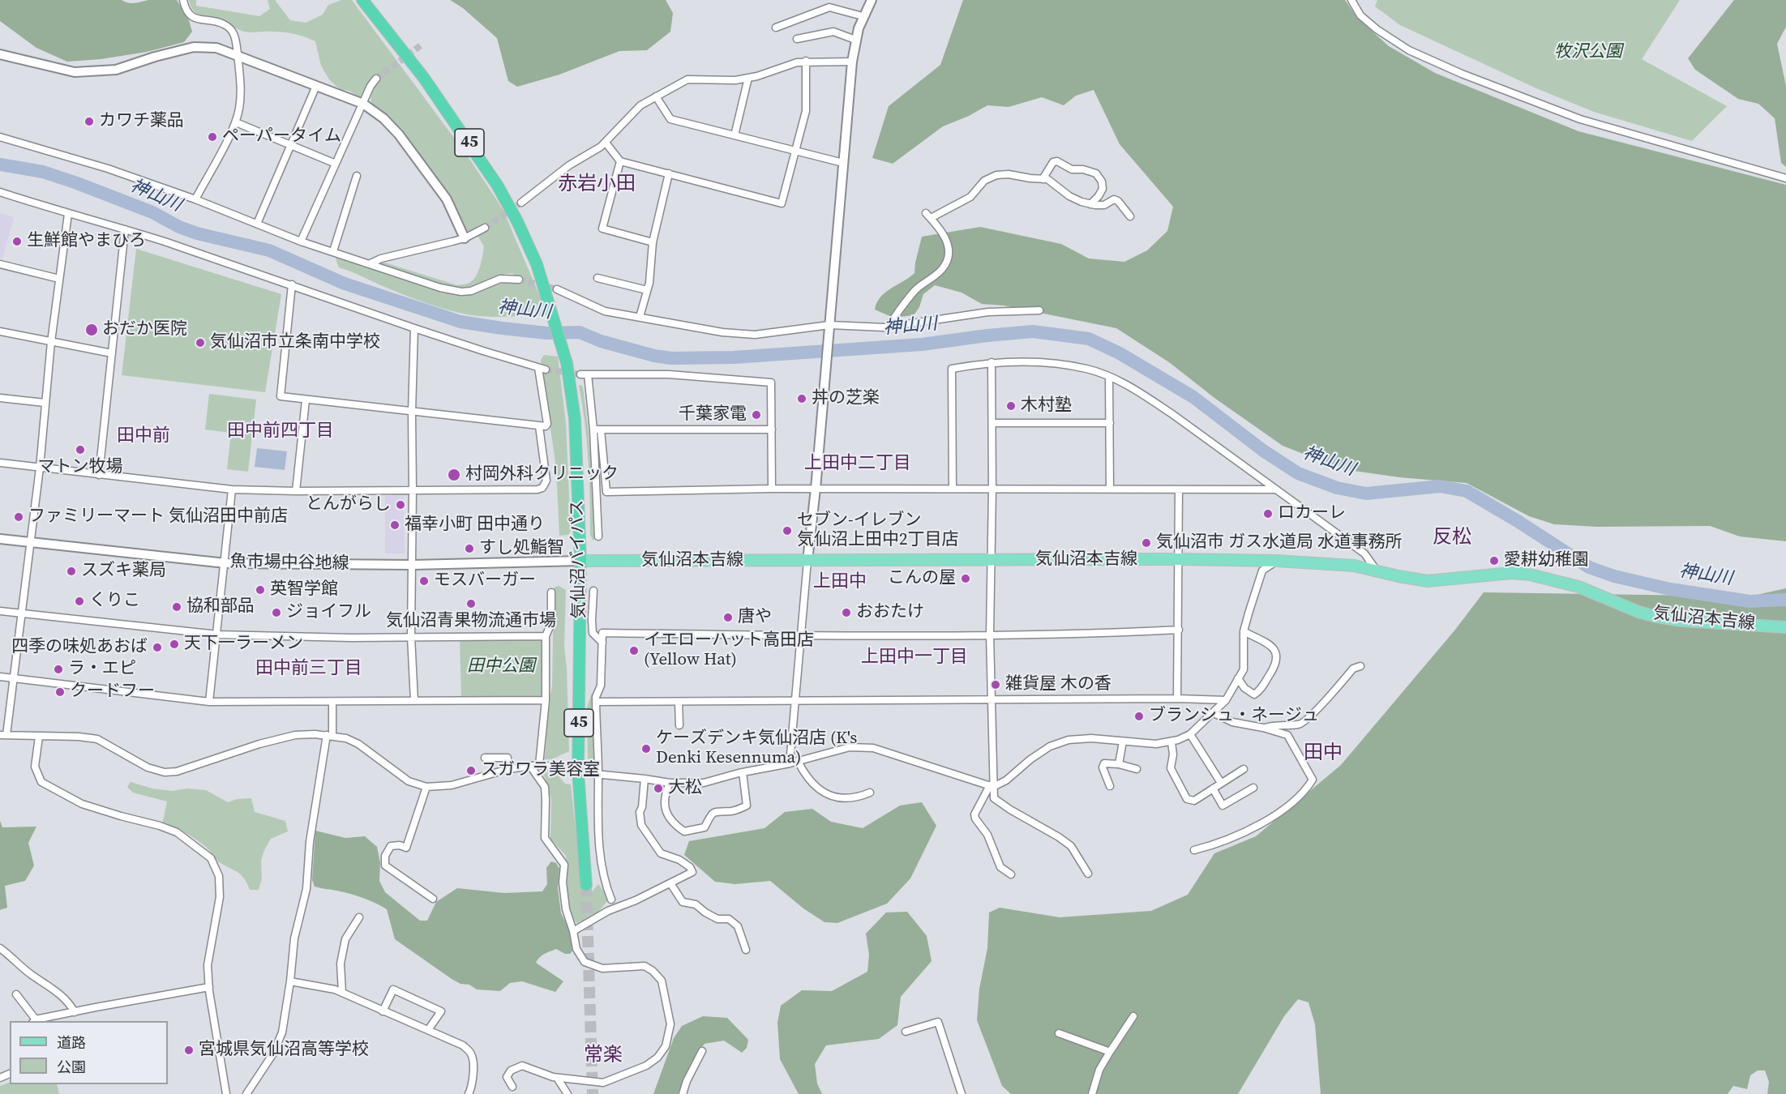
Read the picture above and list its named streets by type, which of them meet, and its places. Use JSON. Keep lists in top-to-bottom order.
{
  "streets": {
    "highway": ["45", "気仙沼バイパス"],
    "main road": ["気仙沼本吉線"],
    "street": ["魚市場中谷地線"]
  },
  "crossings": [
    ["気仙沼バイパス", "気仙沼本吉線"],
    ["気仙沼バイパス", "魚市場中谷地線"],
    ["気仙沼本吉線", "魚市場中谷地線"]
  ],
  "districts": [
    "赤岩小田",
    "田中前四丁目",
    "田中前",
    "上田中二丁目",
    "反松",
    "上田中",
    "上田中一丁目",
    "田中前三丁目",
    "田中",
    "常楽"
  ],
  "water": ["神山川"],
  "parks": ["牧沢公園", "田中公園"],
  "places": [
    "カワチ薬品",
    "ペーパータイム",
    "生鮮館やまひろ",
    "おだか医院",
    "気仙沼市立条南中学校",
    "丼の芝楽",
    "木村塾",
    "千葉家電",
    "マトン牧場",
    "村岡外科クリニック",
    "とんがらし",
    "ロカーレ",
    "ファミリーマート 気仙沼田中前店",
    "福幸小町 田中通り",
    "セブン-イレブン 気仙沼上田中2丁目店",
    "気仙沼市 ガス水道局 水道事務所",
    "すし処鮨智",
    "愛耕幼稚園",
    "スズキ薬局",
    "こんの屋",
    "モスバーガー",
    "英智学館",
    "くりこ",
    "気仙沼青果物流通市場",
    "協和部品",
    "ジョイフル",
    "おおたけ",
    "唐や",
    "天下一ラーメン",
    "四季の味処あおば",
    "イエローハット高田店 (Yellow Hat)",
    "ラ・エピ",
    "雑貨屋 木の香",
    "クードフー",
    "ブランシュ・ネージュ",
    "ケーズデンキ気仙沼店 (K's Denki Kesennuma)",
    "スガワラ美容室",
    "大松",
    "宮城県気仙沼高等学校"
  ],
  "legend": ["道路", "公園"]
}
